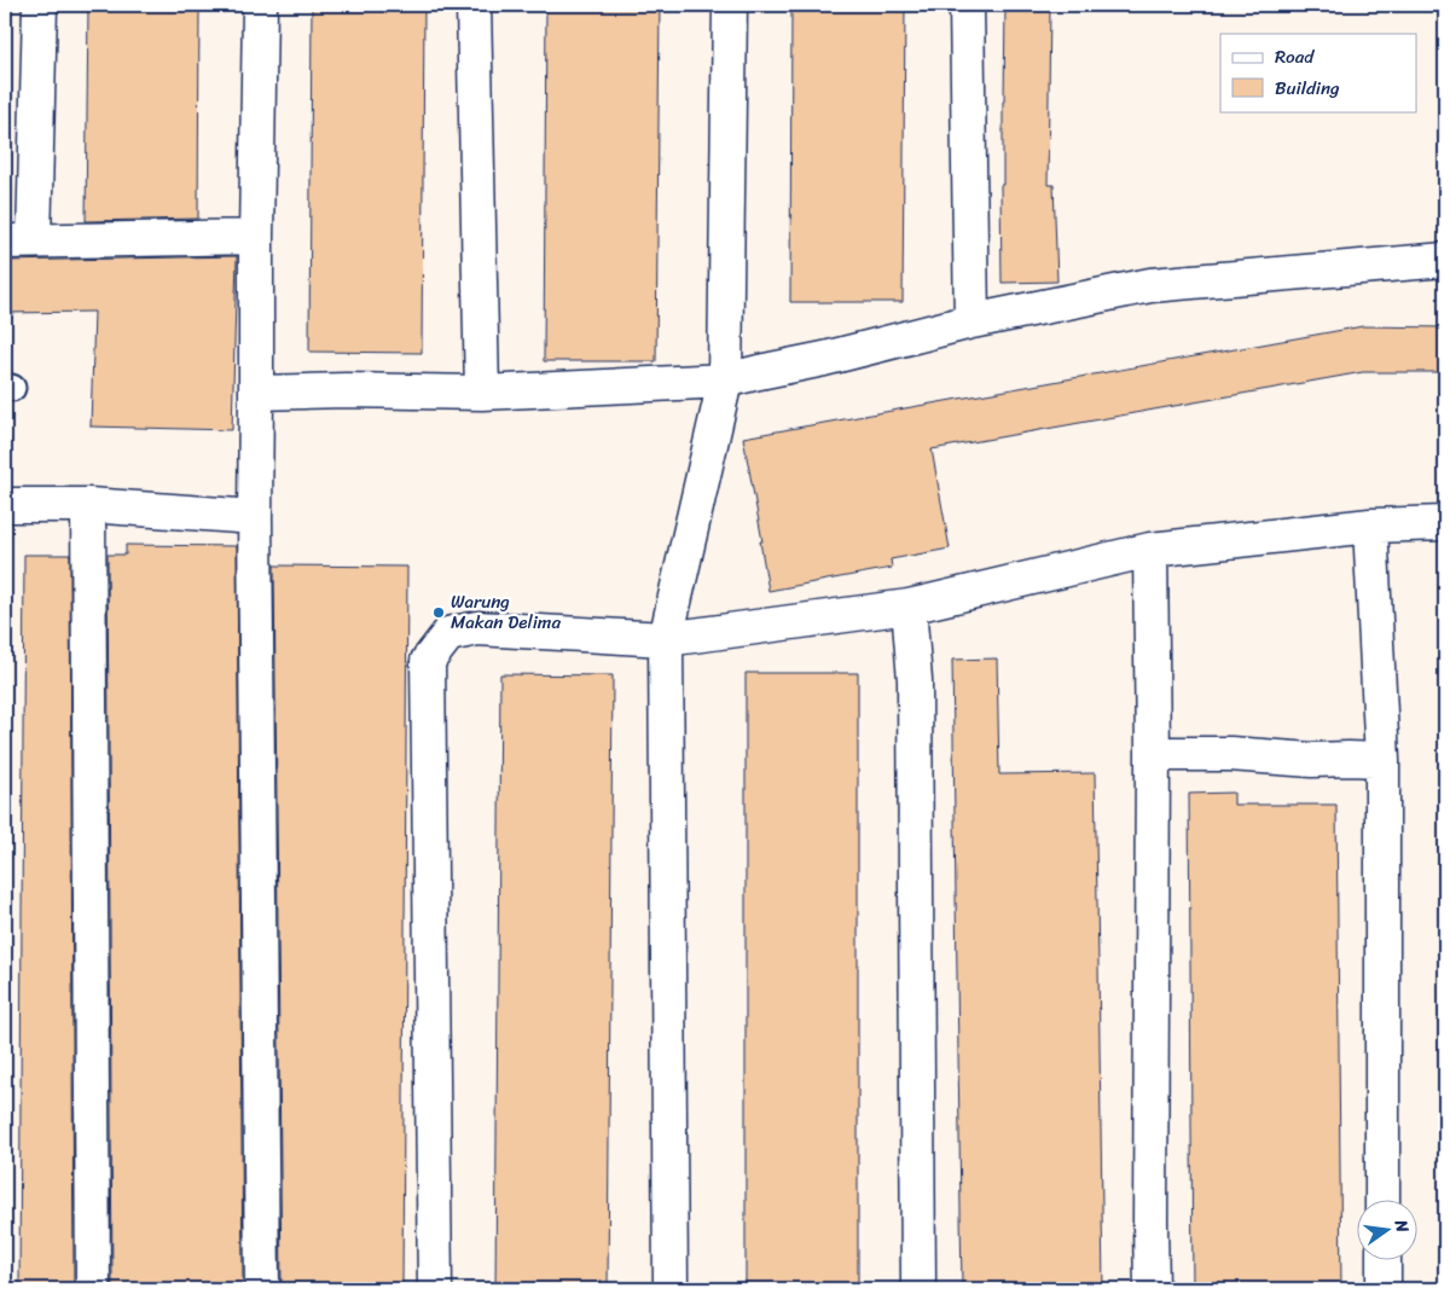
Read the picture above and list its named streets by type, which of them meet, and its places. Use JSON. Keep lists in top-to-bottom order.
{
  "places": ["Warung Makan Delima"],
  "legend": ["Road", "Building"],
  "north": "right"
}
